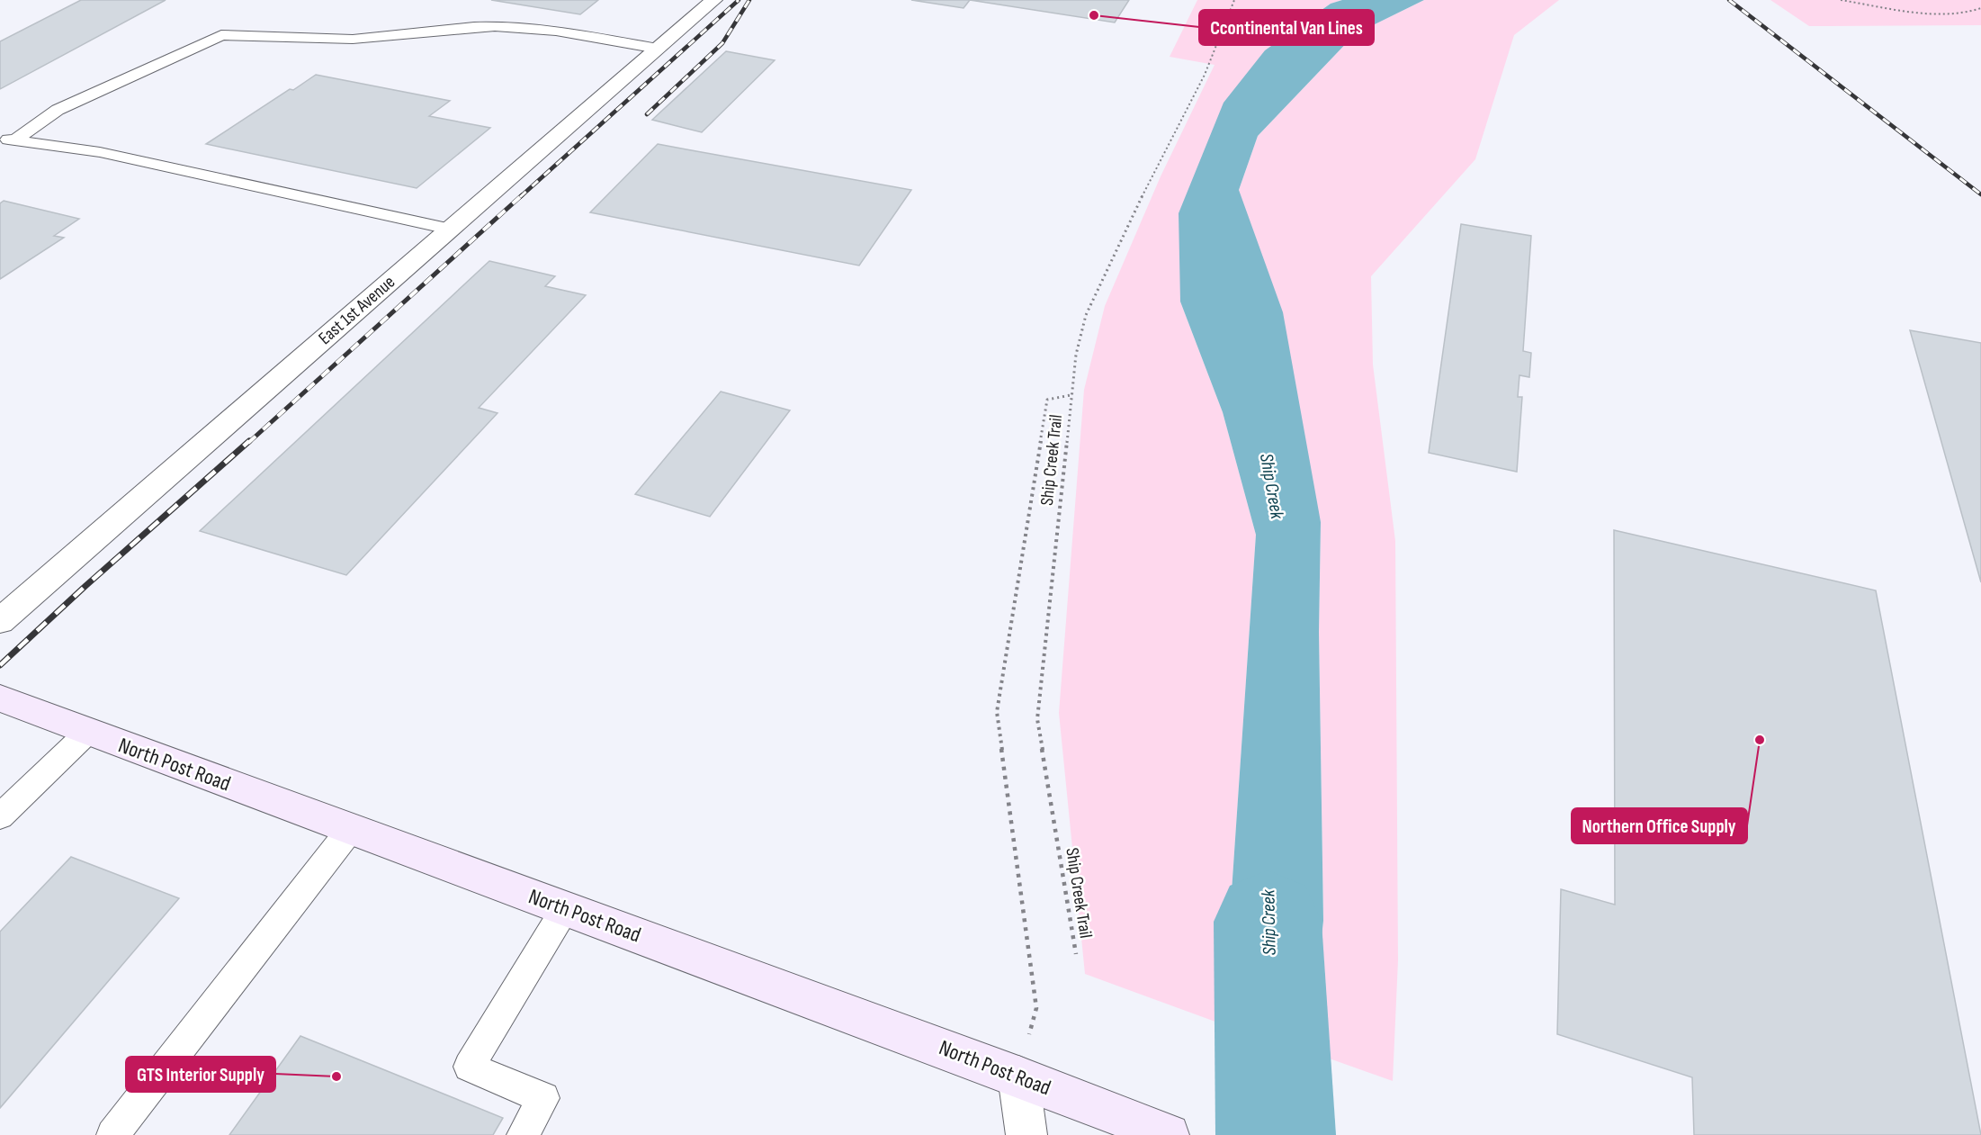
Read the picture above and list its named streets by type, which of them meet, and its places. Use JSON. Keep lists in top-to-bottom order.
{
  "streets": {
    "street": ["East 1st Avenue", "North Post Road"],
    "path": ["Ship Creek Trail"]
  },
  "water": ["Ship Creek"],
  "places": ["Ccontinental Van Lines", "Northern Office Supply", "GTS Interior Supply"]
}
